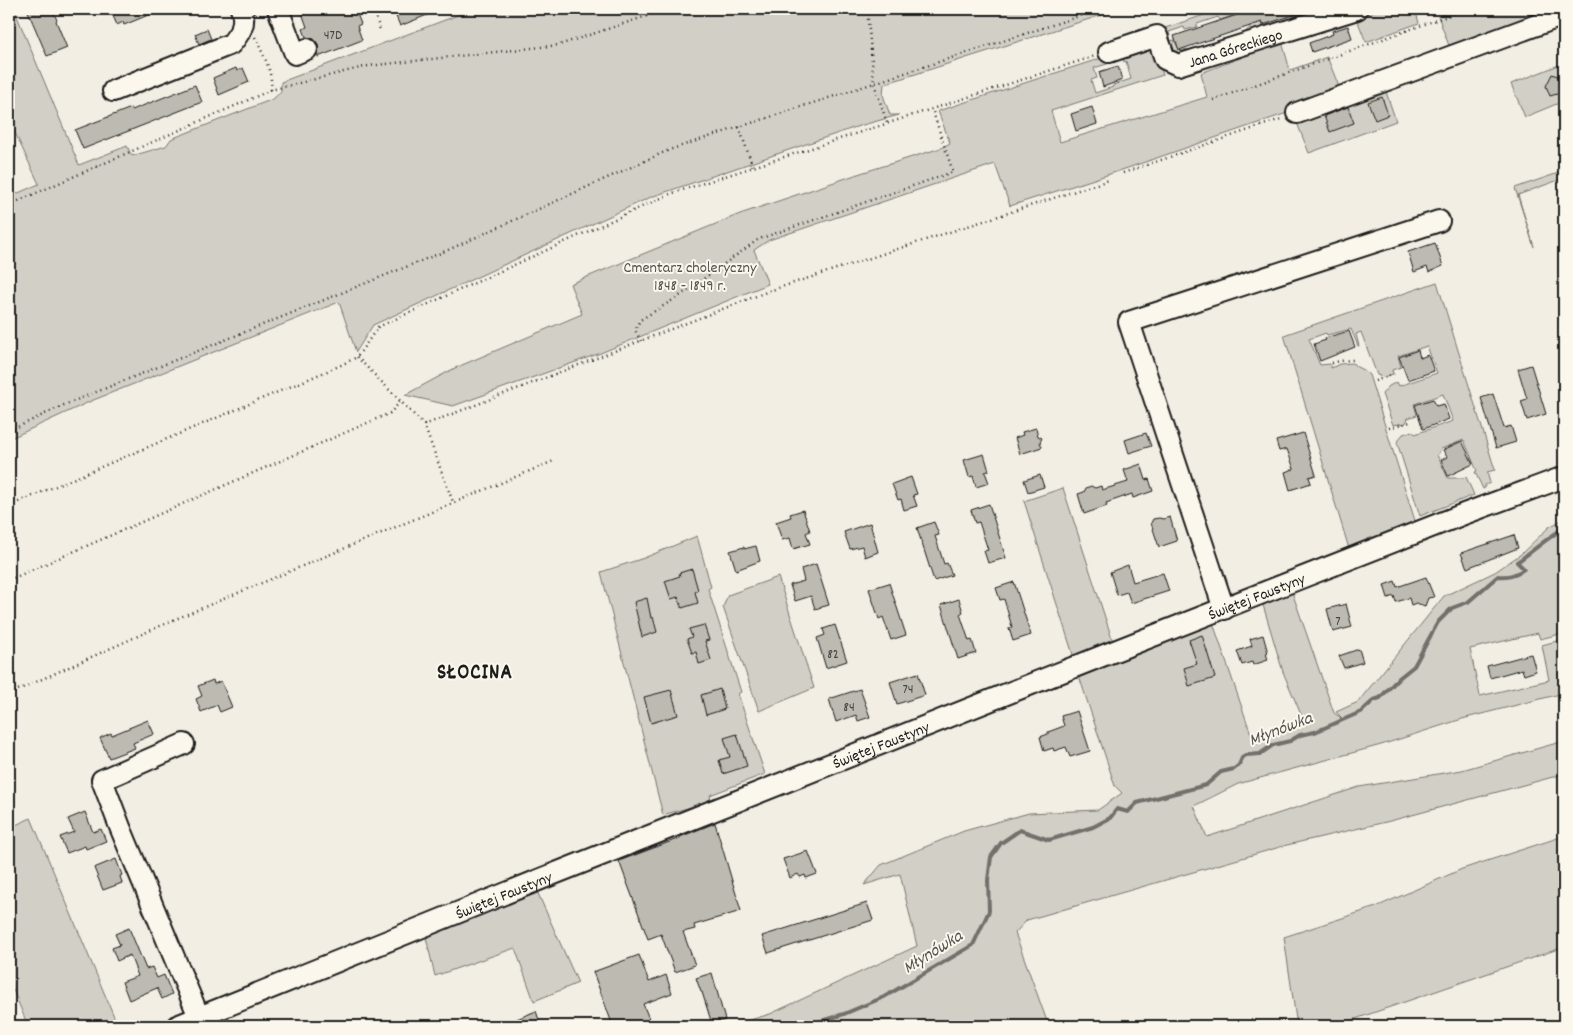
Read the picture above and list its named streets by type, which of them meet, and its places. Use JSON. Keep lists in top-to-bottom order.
{
  "streets": {
    "street": ["Jana Góreckiego", "Świętej Faustyny"]
  },
  "districts": ["SŁOCINA"],
  "water": ["Młynówka"],
  "parks": ["Cmentarz choleryczny 1848 - 1849 r."],
  "house_numbers": [
    "47D",
    "7",
    "82",
    "74",
    "84"
  ]
}
